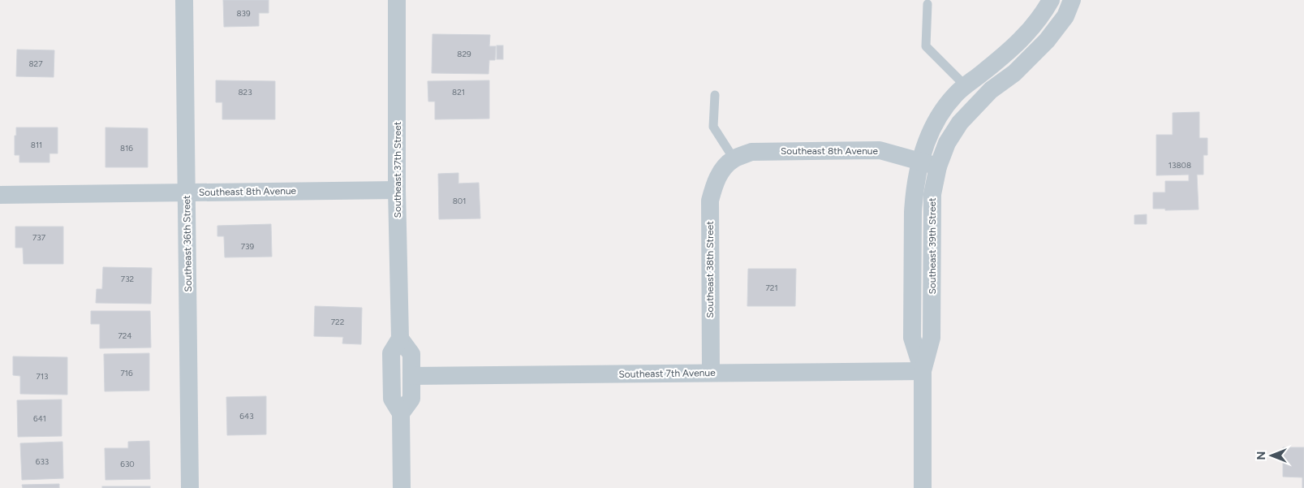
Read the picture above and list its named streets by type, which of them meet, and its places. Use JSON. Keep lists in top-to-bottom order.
{
  "streets": {
    "street": [
      "Southeast 8th Avenue",
      "Southeast 37th Street",
      "Southeast 36th Street",
      "Southeast 39th Street",
      "Southeast 38th Street",
      "Southeast 7th Avenue"
    ]
  },
  "crossings": [
    ["Southeast 8th Avenue", "Southeast 37th Street"],
    ["Southeast 8th Avenue", "Southeast 36th Street"],
    ["Southeast 8th Avenue", "Southeast 39th Street"],
    ["Southeast 8th Avenue", "Southeast 38th Street"],
    ["Southeast 39th Street", "Southeast 7th Avenue"],
    ["Southeast 38th Street", "Southeast 7th Avenue"]
  ],
  "house_numbers": [
    "839",
    "829",
    "827",
    "823",
    "821",
    "811",
    "816",
    "13808",
    "801",
    "737",
    "739",
    "732",
    "721",
    "722",
    "724",
    "716",
    "713",
    "643",
    "641",
    "633",
    "630"
  ],
  "north": "left"
}
